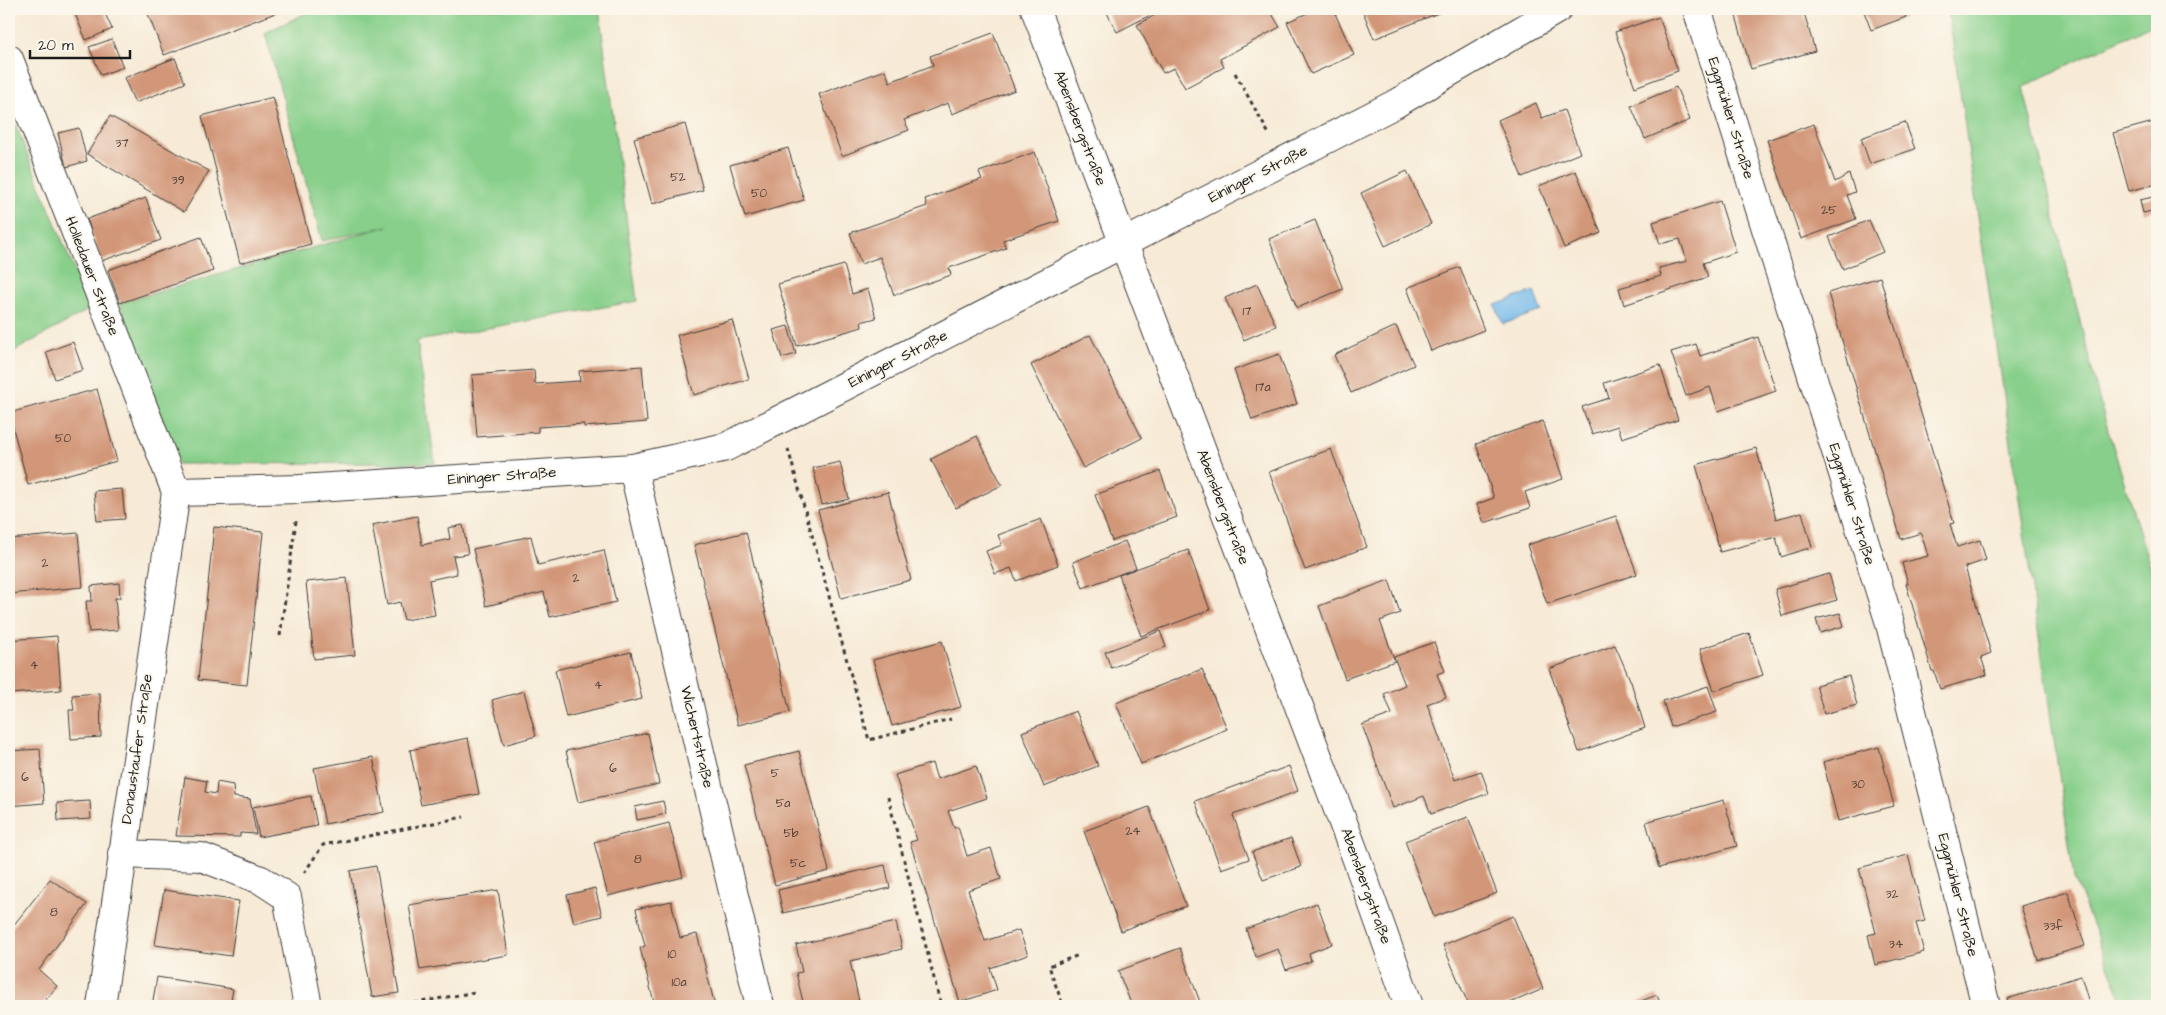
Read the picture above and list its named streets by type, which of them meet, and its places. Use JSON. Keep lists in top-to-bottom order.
{
  "streets": {
    "street": [
      "Eggmühler Straße",
      "Abensbergstraße",
      "Eininger Straße",
      "Holledauer Straße",
      "Wichertstraße",
      "Donaustaufer Straße"
    ]
  },
  "crossings": [
    ["Abensbergstraße", "Eininger Straße"],
    ["Eininger Straße", "Holledauer Straße"],
    ["Eininger Straße", "Wichertstraße"],
    ["Eininger Straße", "Donaustaufer Straße"],
    ["Holledauer Straße", "Donaustaufer Straße"]
  ],
  "house_numbers": [
    "37",
    "52",
    "39",
    "50",
    "25",
    "17",
    "17a",
    "50",
    "2",
    "2",
    "4",
    "4",
    "6",
    "5",
    "6",
    "30",
    "5a",
    "24",
    "5b",
    "8",
    "5c",
    "32",
    "8",
    "33f",
    "34",
    "10",
    "10a"
  ],
  "scale_bar": "20 m"
}
